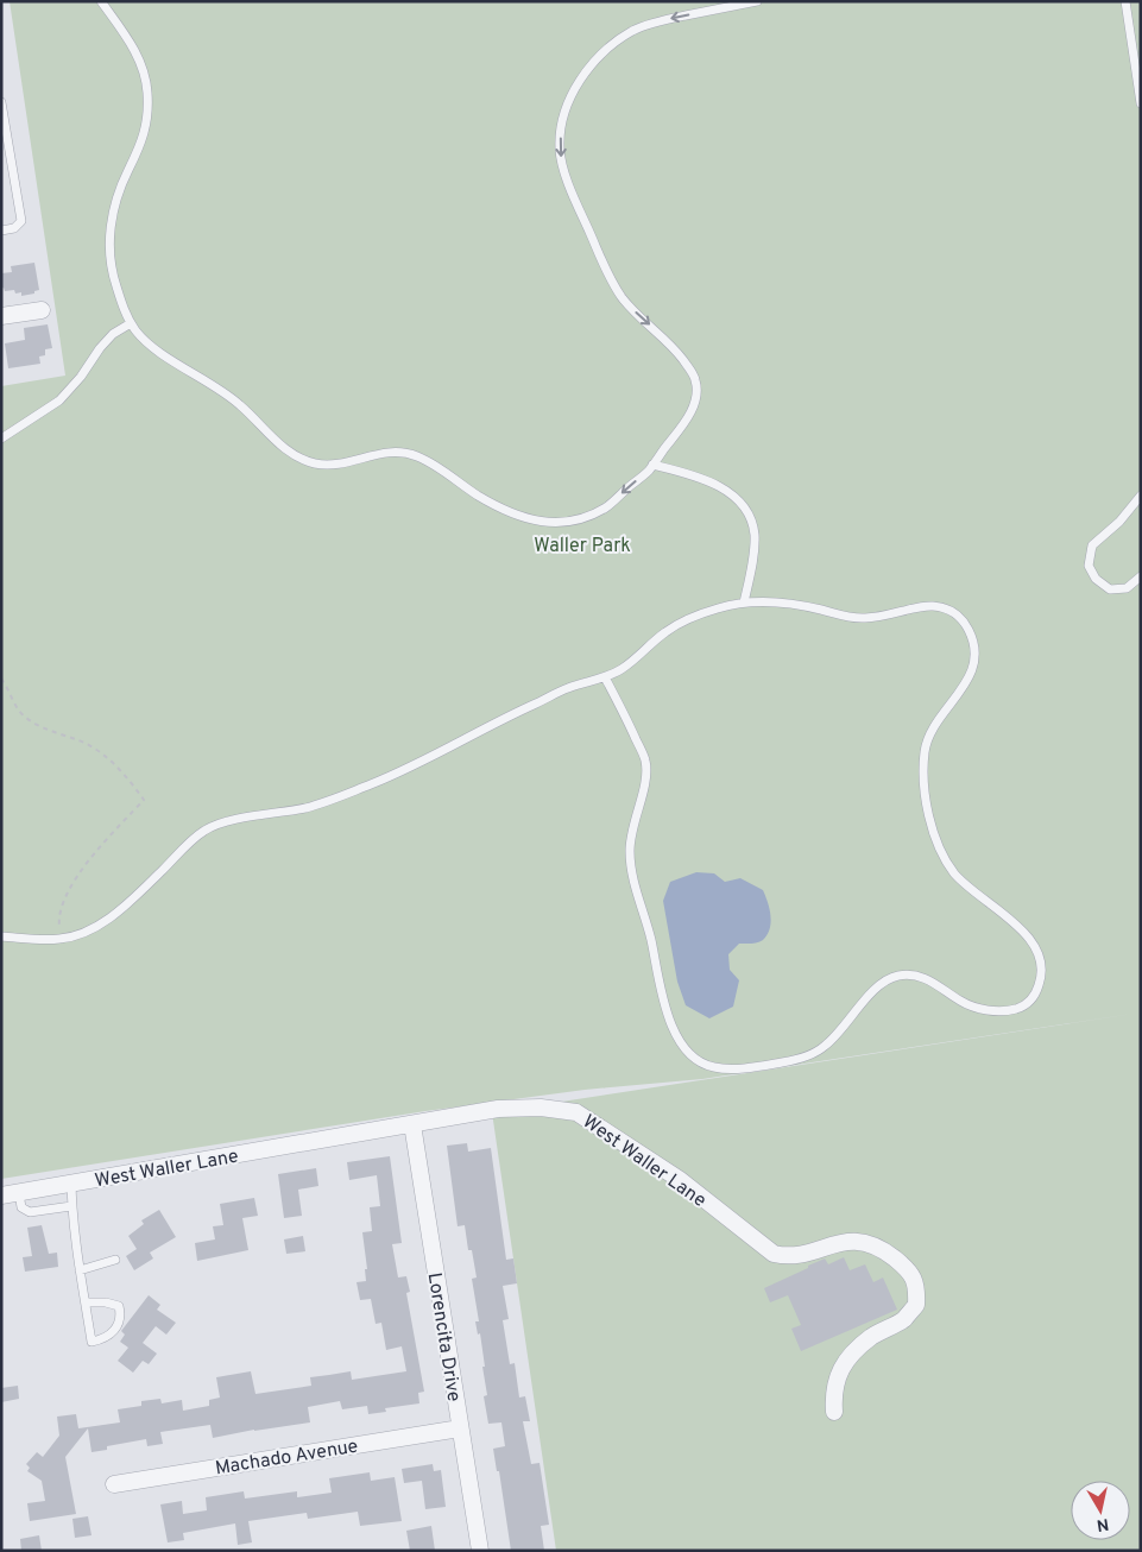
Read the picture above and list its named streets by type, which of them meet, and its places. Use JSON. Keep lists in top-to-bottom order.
{
  "streets": {
    "street": ["West Waller Lane", "Lorencita Drive", "Machado Avenue"]
  },
  "crossings": [
    ["West Waller Lane", "Lorencita Drive"],
    ["Lorencita Drive", "Machado Avenue"]
  ],
  "parks": ["Waller Park"],
  "north": "bottom"
}
